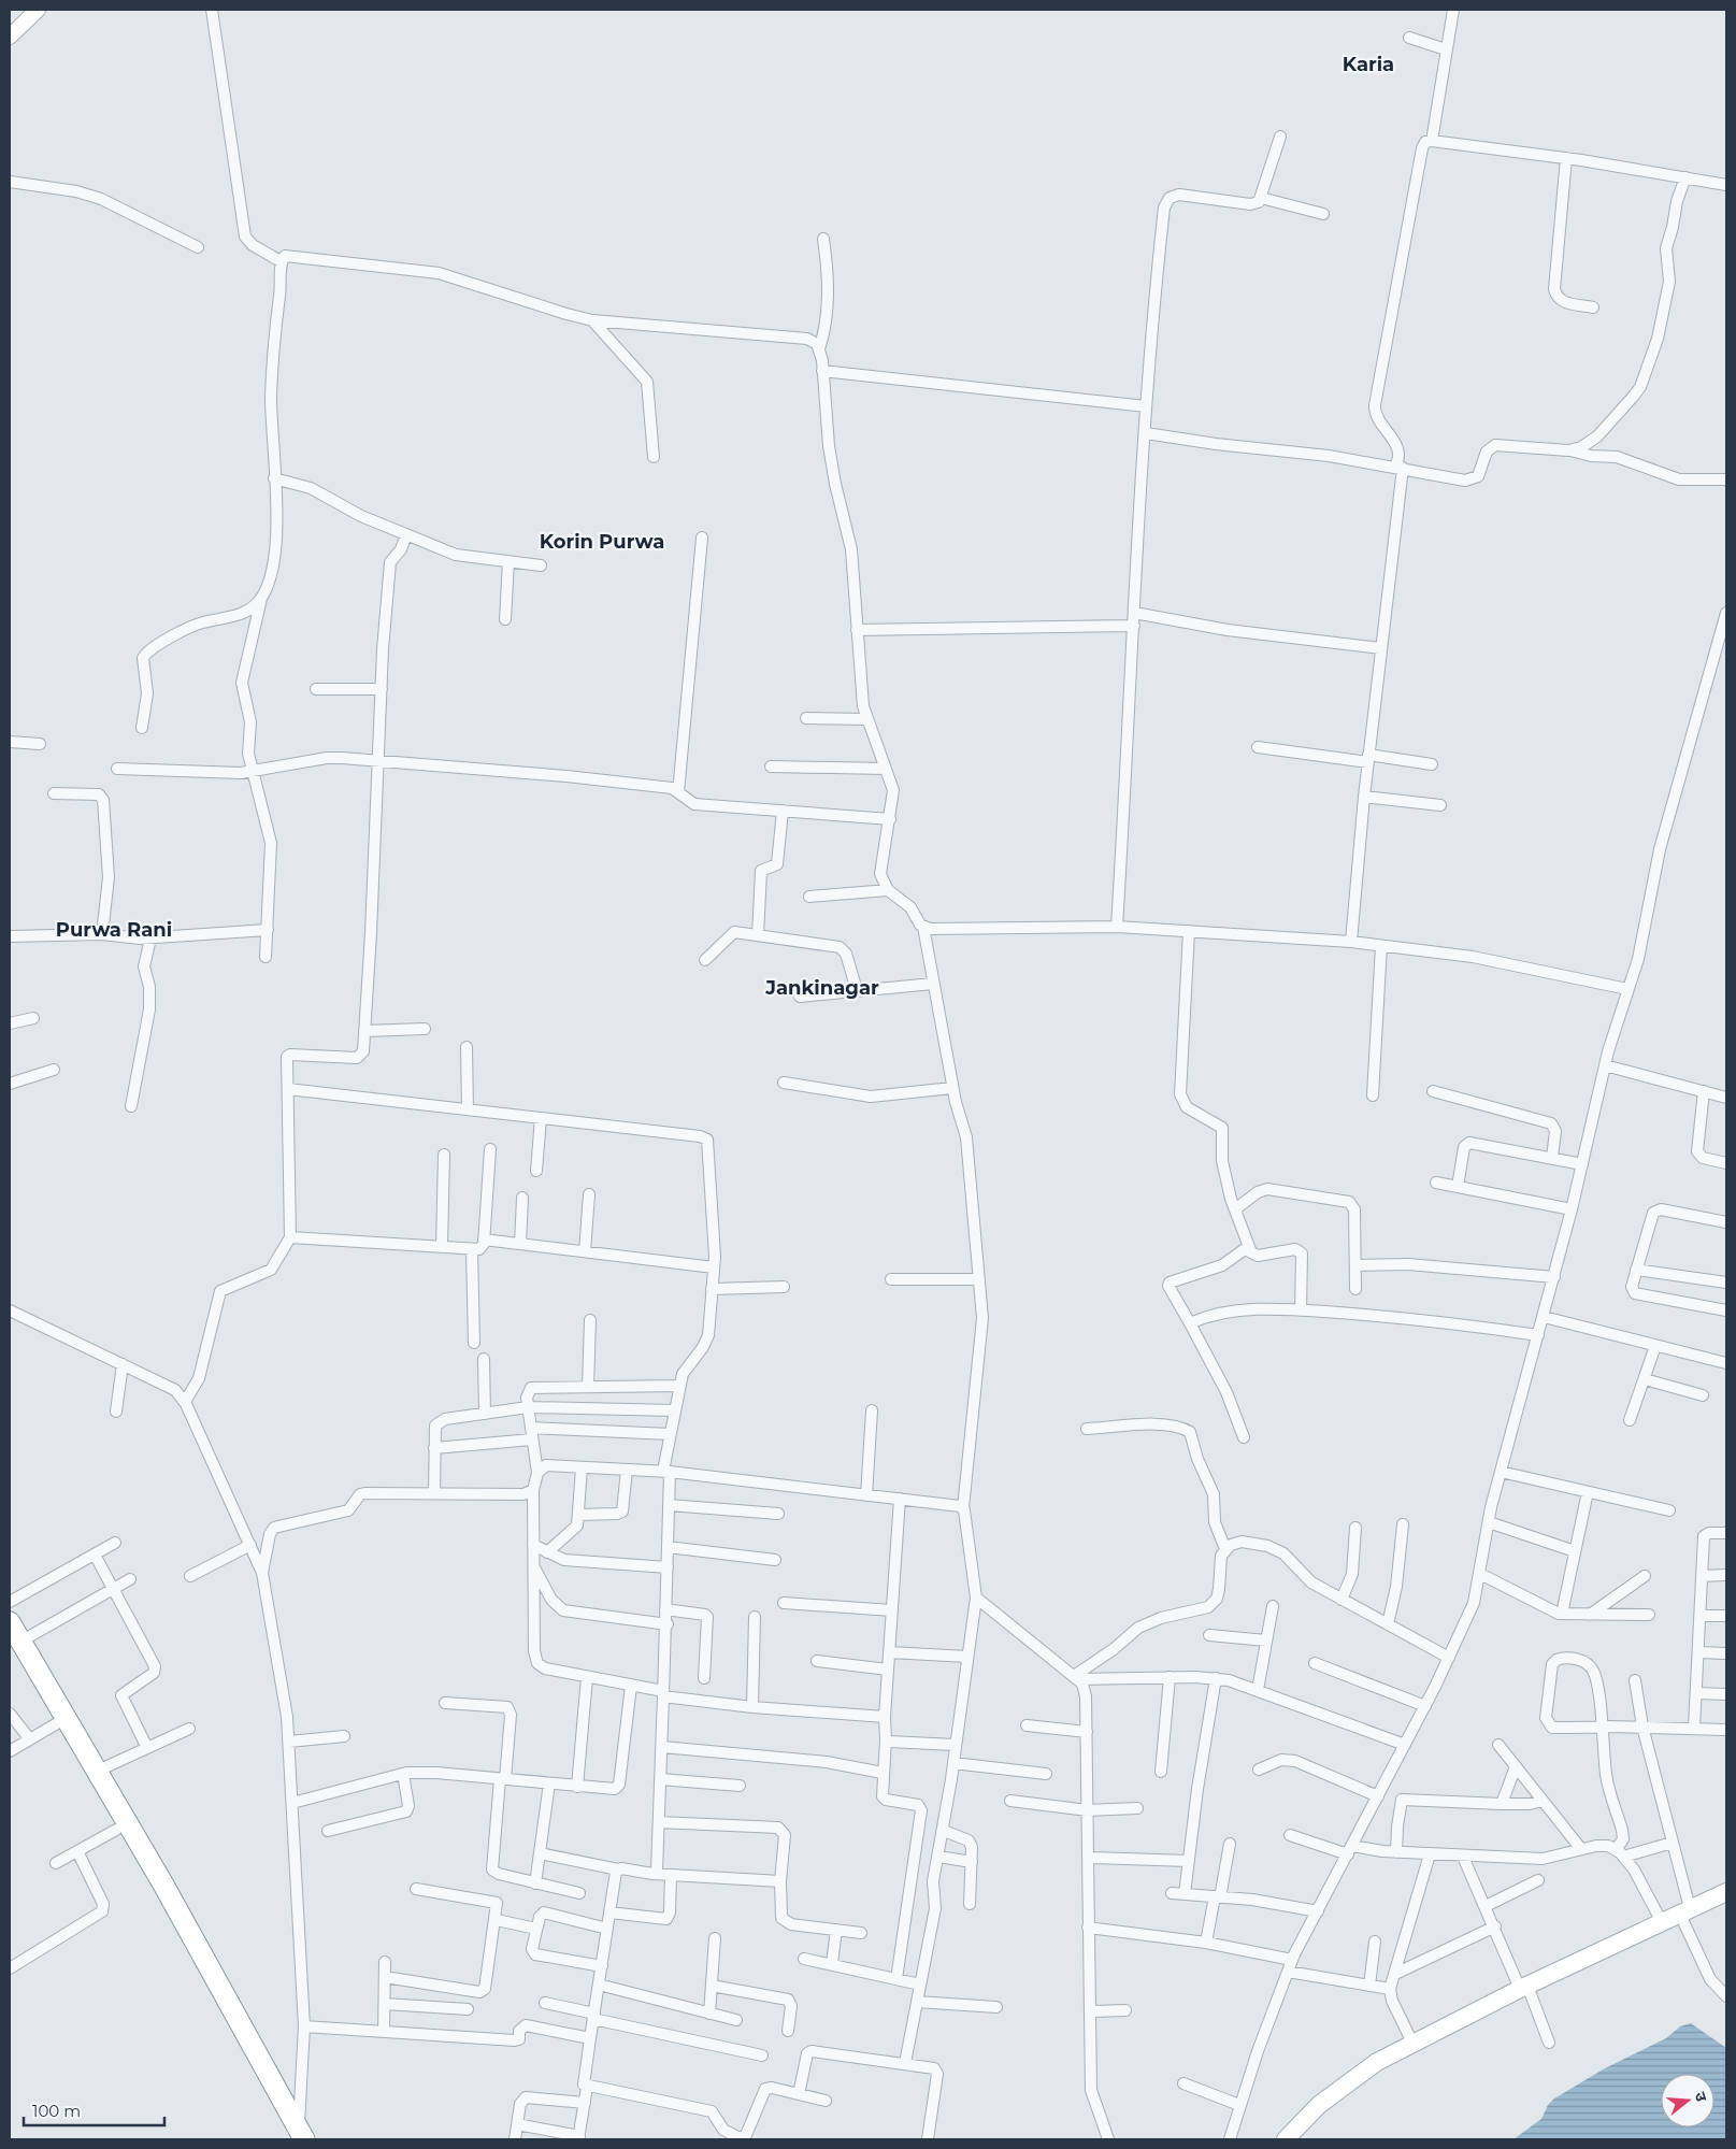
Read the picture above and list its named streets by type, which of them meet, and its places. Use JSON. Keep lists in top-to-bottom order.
{
  "districts": [
    "Karia",
    "Korin Purwa",
    "Purwa Rani",
    "Jankinagar"
  ],
  "scale_bar": "100 m",
  "north": "right"
}
